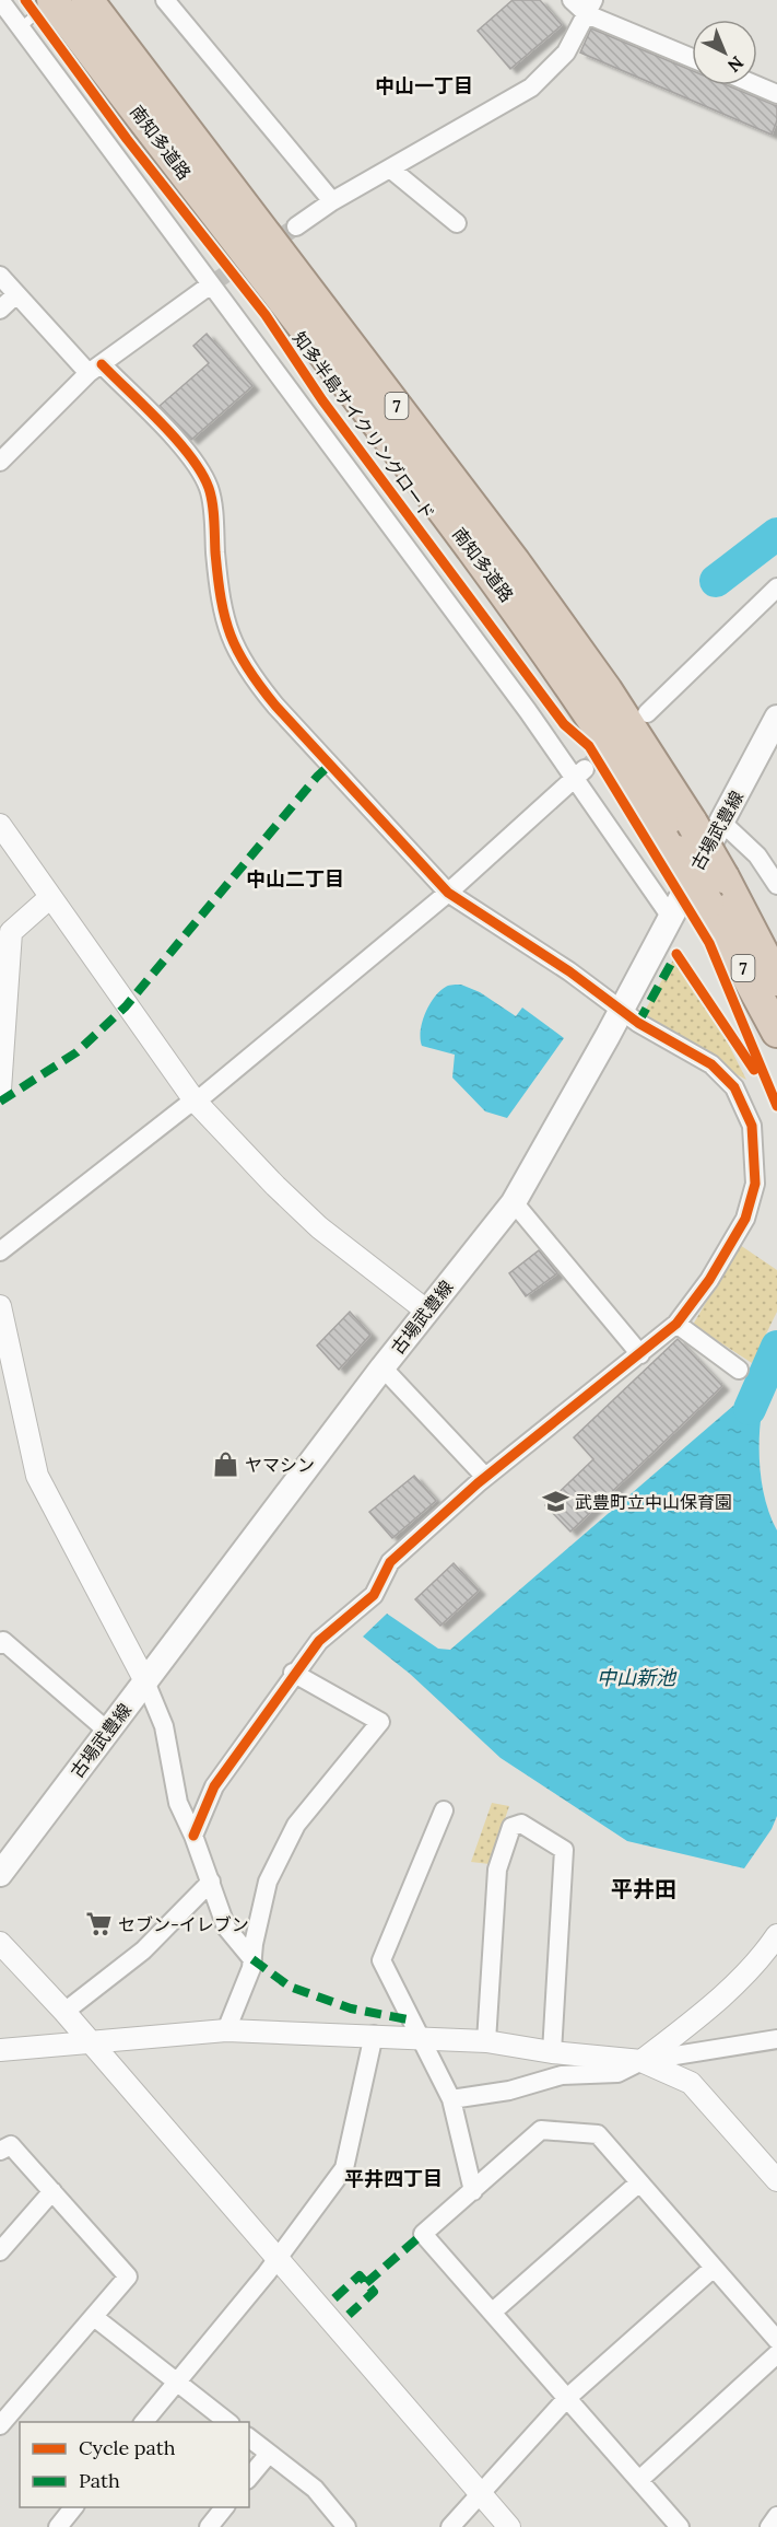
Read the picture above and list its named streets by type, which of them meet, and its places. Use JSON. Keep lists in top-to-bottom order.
{
  "streets": {
    "highway": ["南知多道路", "7"],
    "main road": ["古場武豊線"],
    "cycle path": ["知多半島サイクリングロード"]
  },
  "districts": [
    "中山一丁目",
    "中山二丁目",
    "平井田",
    "平井四丁目"
  ],
  "water": ["中山新池"],
  "places": {
    "shop": ["ヤマシン"],
    "school or university": ["武豊町立中山保育園"],
    "supermarket": ["セブン-イレブン"]
  },
  "legend": ["Cycle path", "Path"],
  "north": "bottom right"
}
